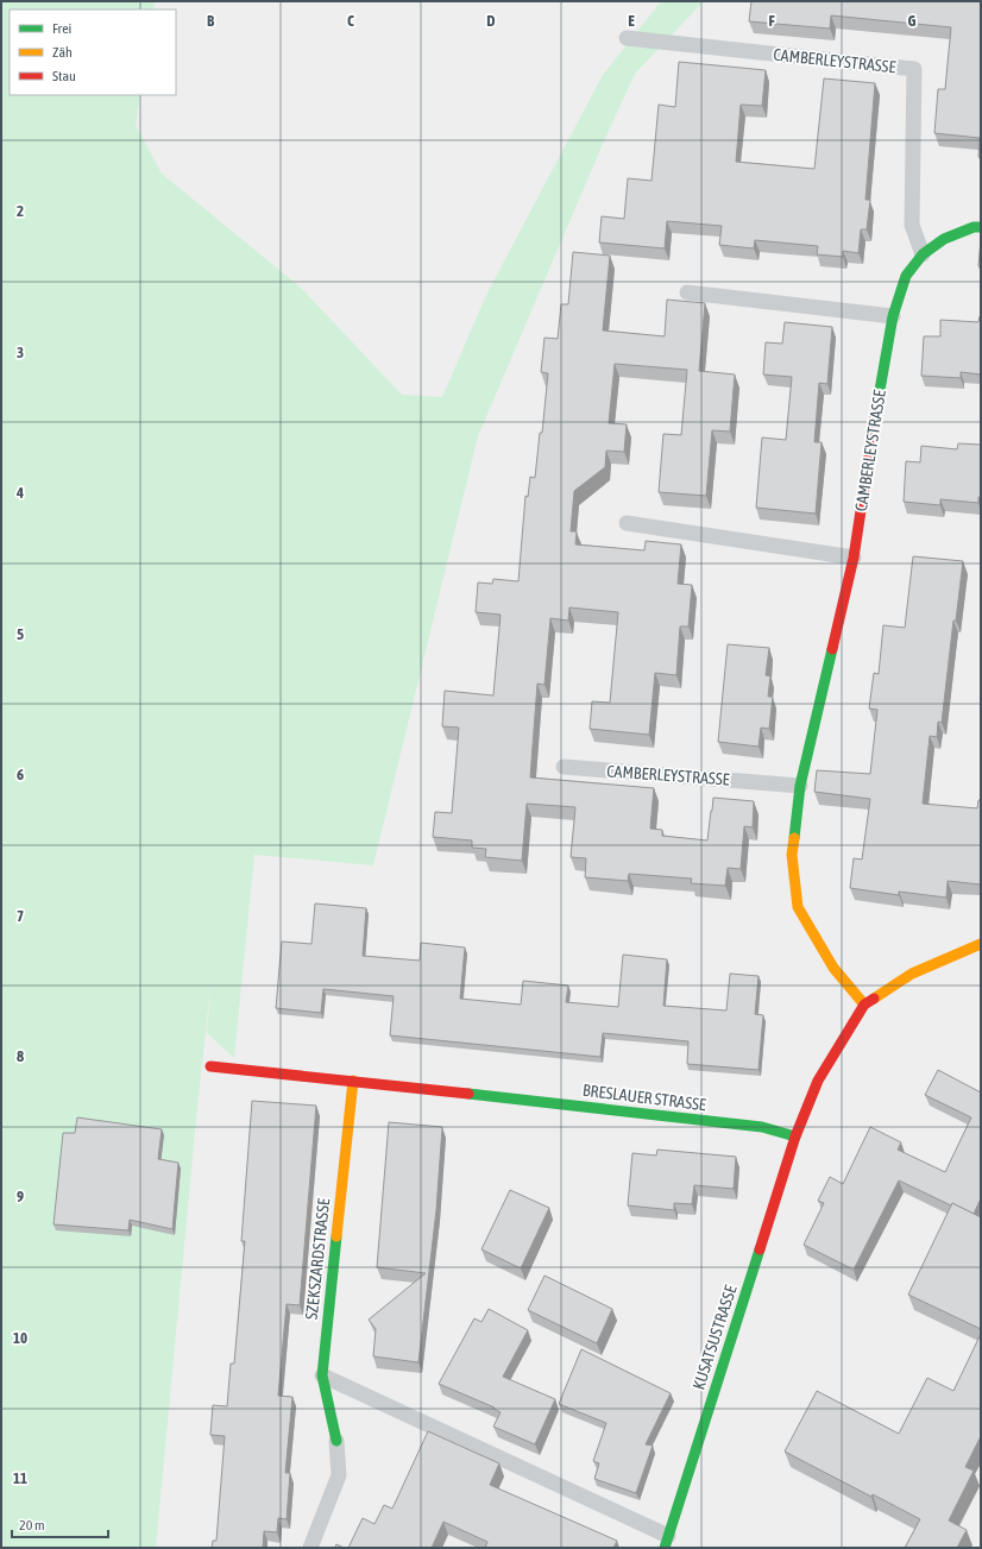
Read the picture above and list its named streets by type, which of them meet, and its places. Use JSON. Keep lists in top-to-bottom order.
{
  "streets": {
    "street": [
      "CAMBERLEYSTRASSE",
      "BRESLAUER STRASSE",
      "SZEKSZARDSTRASSE",
      "KUSATSUSTRASSE"
    ]
  },
  "crossings": [
    ["BRESLAUER STRASSE", "SZEKSZARDSTRASSE"],
    ["BRESLAUER STRASSE", "KUSATSUSTRASSE"]
  ],
  "legend": ["Frei", "Zäh", "Stau"],
  "scale_bar": "20 m",
  "grid": {
    "columns": [
      "B",
      "C",
      "D",
      "E",
      "F",
      "G"
    ],
    "rows": [
      "2",
      "3",
      "4",
      "5",
      "6",
      "7",
      "8",
      "9",
      "10",
      "11"
    ]
  }
}
